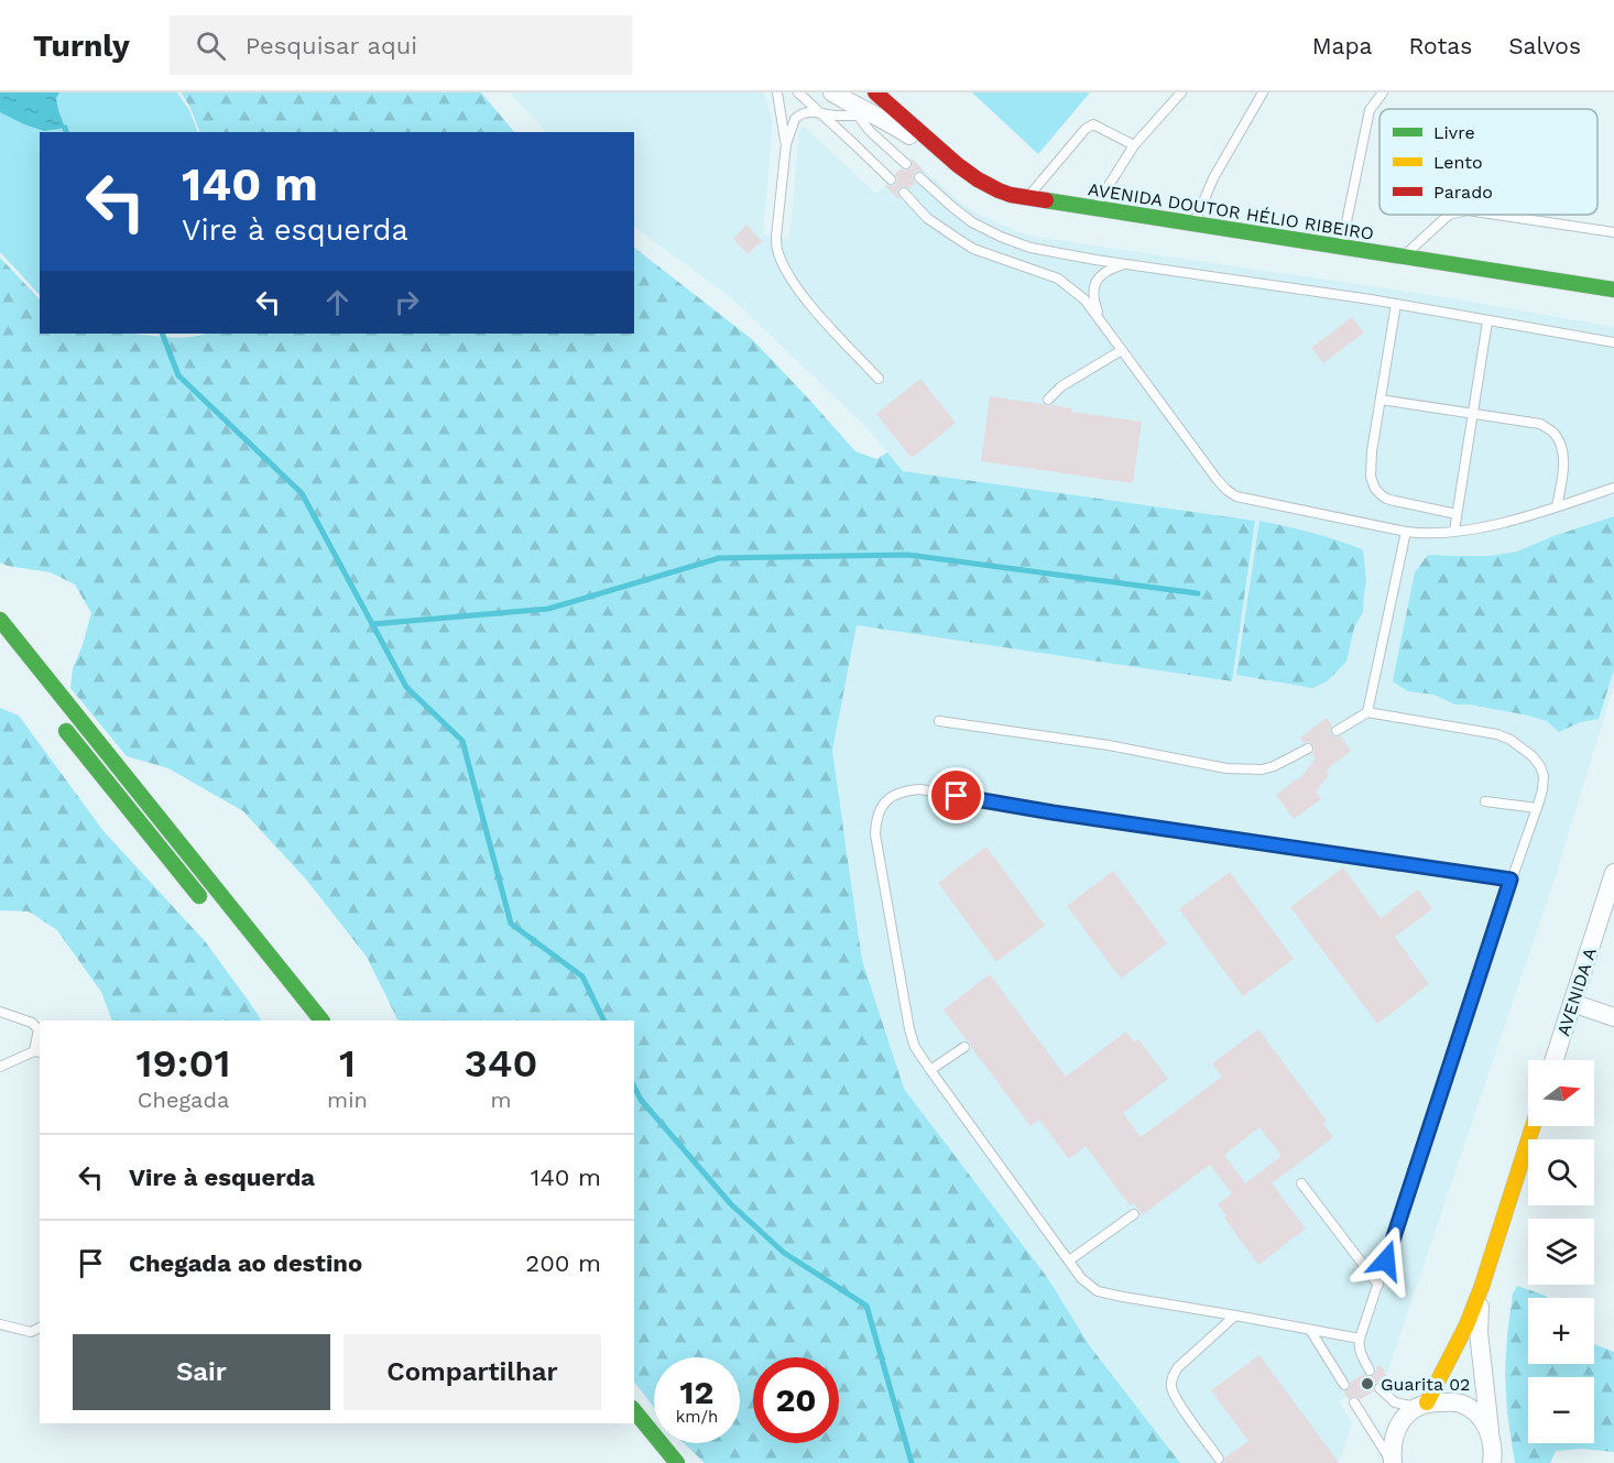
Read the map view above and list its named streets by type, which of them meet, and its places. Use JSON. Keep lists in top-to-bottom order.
{
  "streets": {
    "street": ["AVENIDA DOUTOR HÉLIO RIBEIRO", "AVENIDA A"]
  },
  "places": ["Guarita 02"],
  "legend": ["Livre", "Lento", "Parado"],
  "north": "right",
  "page": {
    "header": "Turnly",
    "search": "Pesquisar aqui",
    "nav": ["Mapa", "Rotas", "Salvos"],
    "turn": ["140 m", "Vire à esquerda"],
    "eta": [
      "19:01",
      "Chegada",
      "1",
      "min",
      "340",
      "m"
    ],
    "map_buttons": ["+", "−"],
    "list": [
      {
        "name": "Vire à esquerda",
        "value": "140 m"
      },
      {
        "name": "Chegada ao destino",
        "value": "200 m"
      }
    ],
    "buttons": ["Sair", "Compartilhar"],
    "speed": "12 km/h",
    "limit": "20"
  }
}
